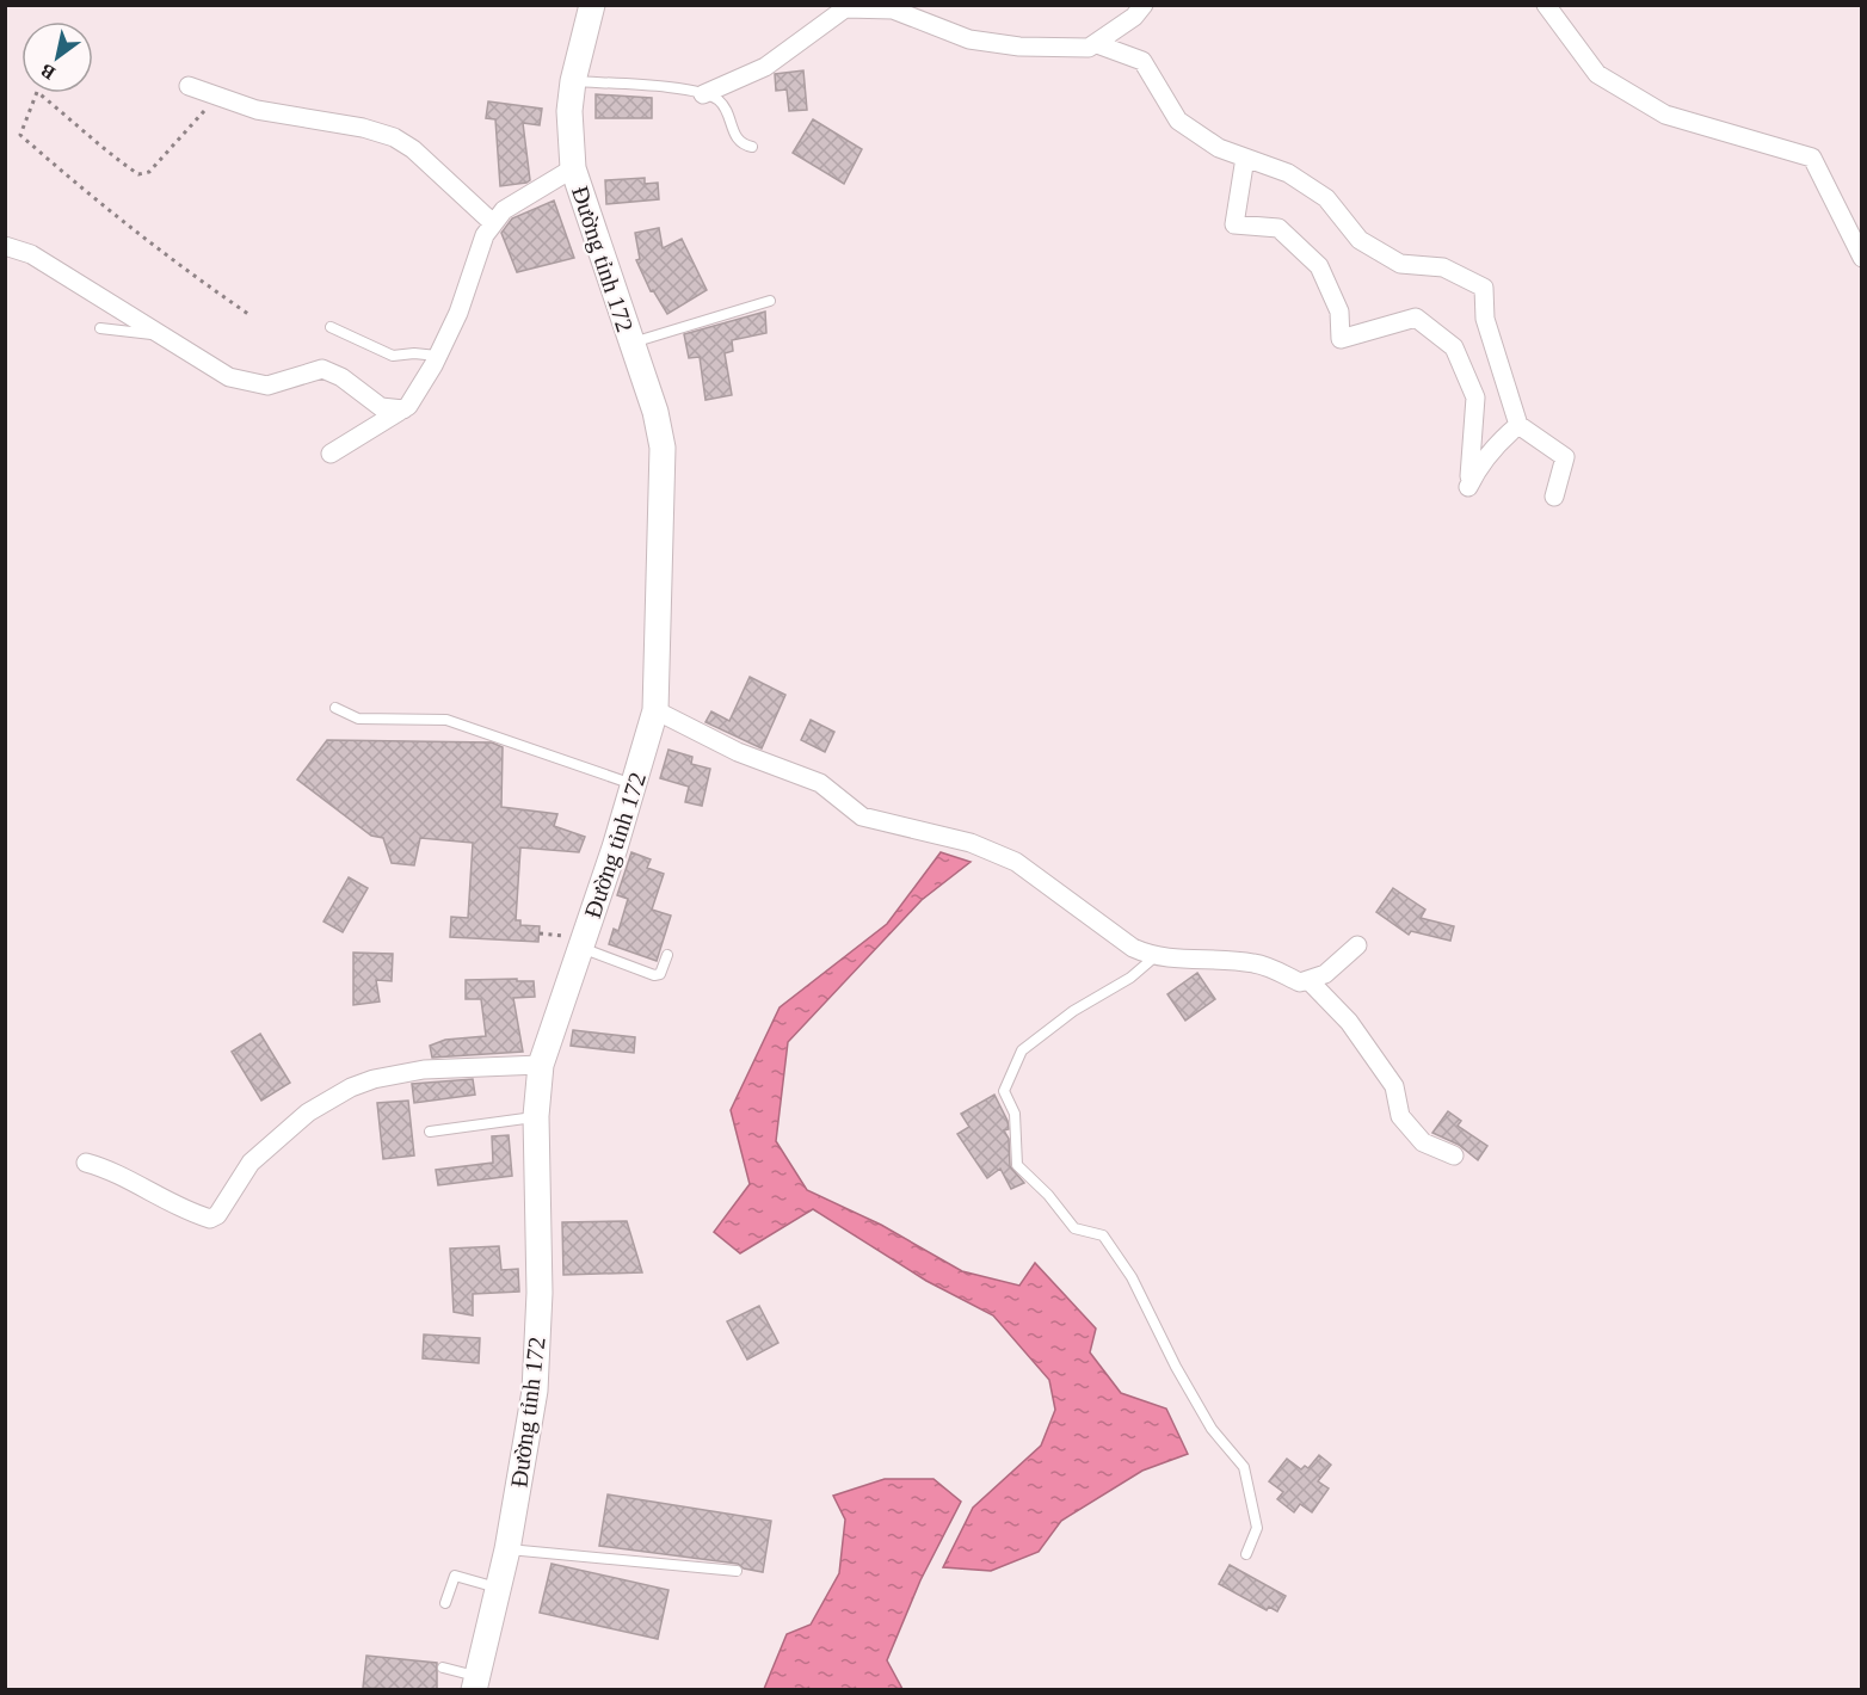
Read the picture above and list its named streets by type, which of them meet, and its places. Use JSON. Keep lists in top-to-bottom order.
{
  "streets": {
    "main road": ["Đường tỉnh 172"]
  },
  "north": "bottom left"
}
